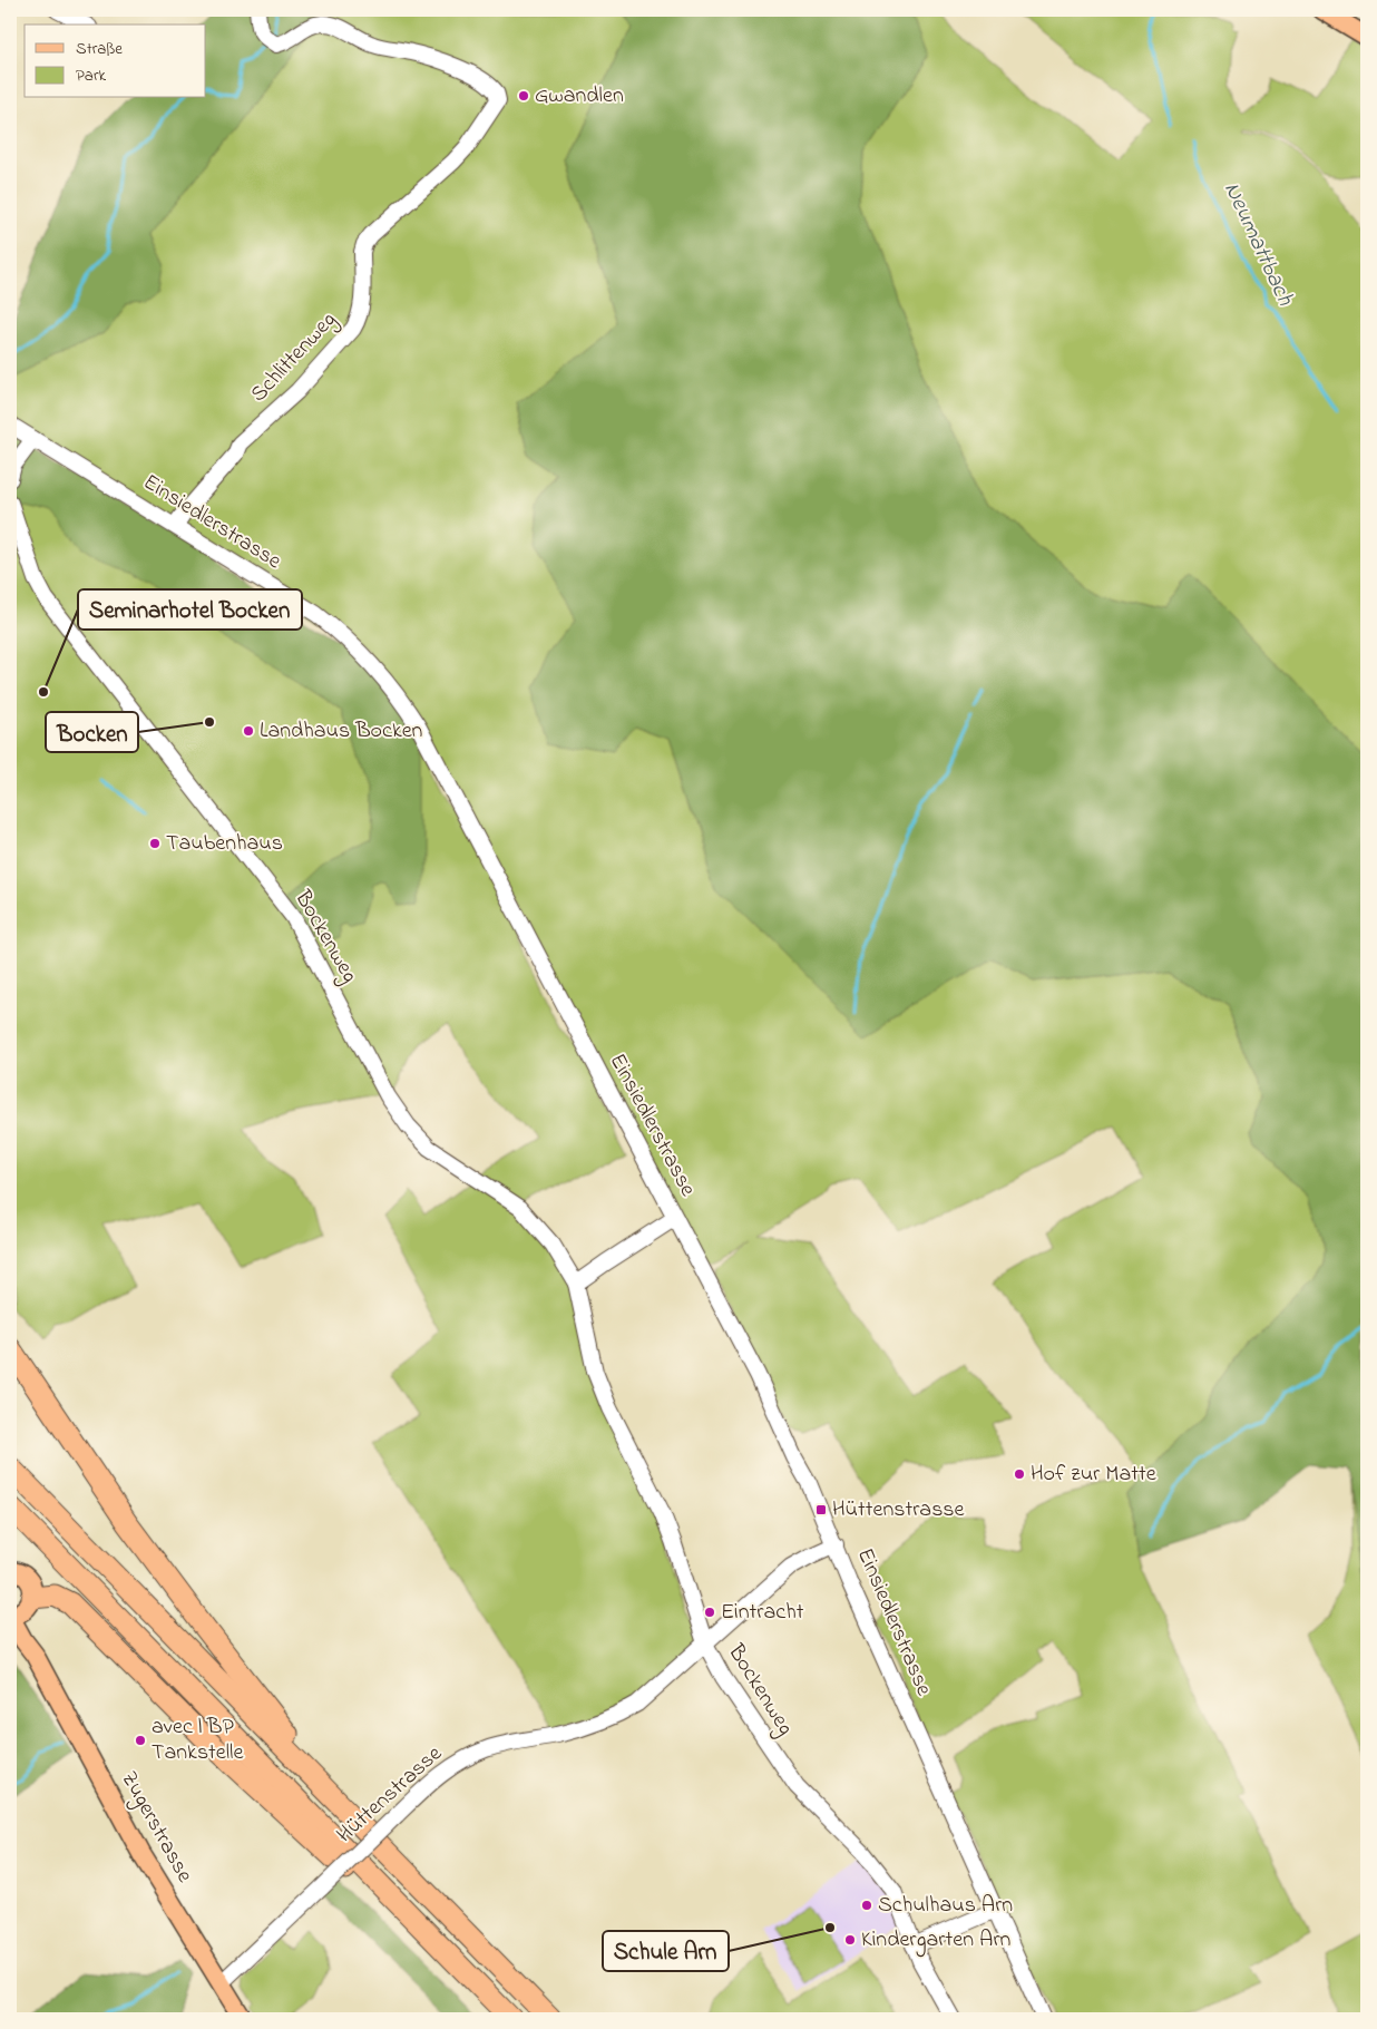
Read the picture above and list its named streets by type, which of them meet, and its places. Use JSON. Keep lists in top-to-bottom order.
{
  "streets": {
    "main road": ["Zugerstrasse"],
    "street": [
      "Schlittenweg",
      "Einsiedlerstrasse",
      "Bockenweg",
      "Hüttenstrasse"
    ]
  },
  "crossings": [
    ["Schlittenweg", "Einsiedlerstrasse"],
    ["Einsiedlerstrasse", "Hüttenstrasse"],
    ["Bockenweg", "Hüttenstrasse"],
    ["Hüttenstrasse", "Zugerstrasse"]
  ],
  "water": ["Neumattbach"],
  "places": {
    "other": [
      "Gwandlen",
      "Seminarhotel Bocken",
      "Bocken",
      "Landhaus Bocken",
      "Taubenhaus",
      "Hof zur Matte",
      "Eintracht",
      "avec | BP Tankstelle",
      "Schulhaus Arn",
      "Schule Arn",
      "Kindergarten Arn"
    ],
    "transit": ["Hüttenstrasse"]
  },
  "legend": ["Straße", "Park"]
}
